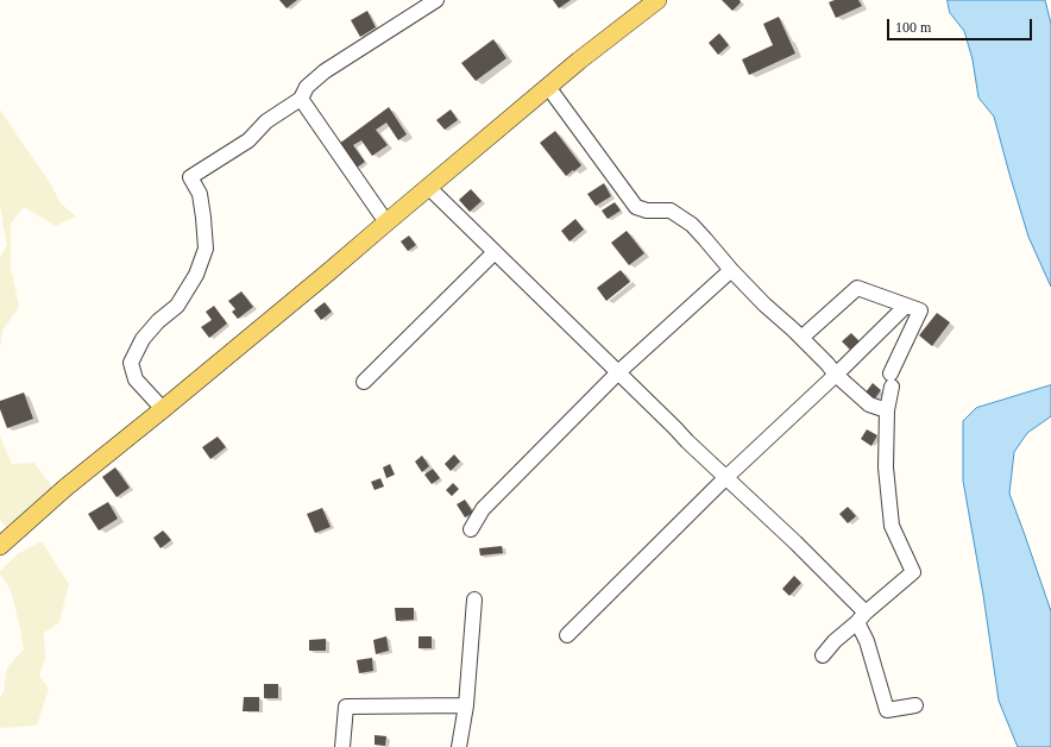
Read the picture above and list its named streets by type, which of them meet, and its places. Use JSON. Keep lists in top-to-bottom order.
{
  "scale_bar": "100 m"
}
